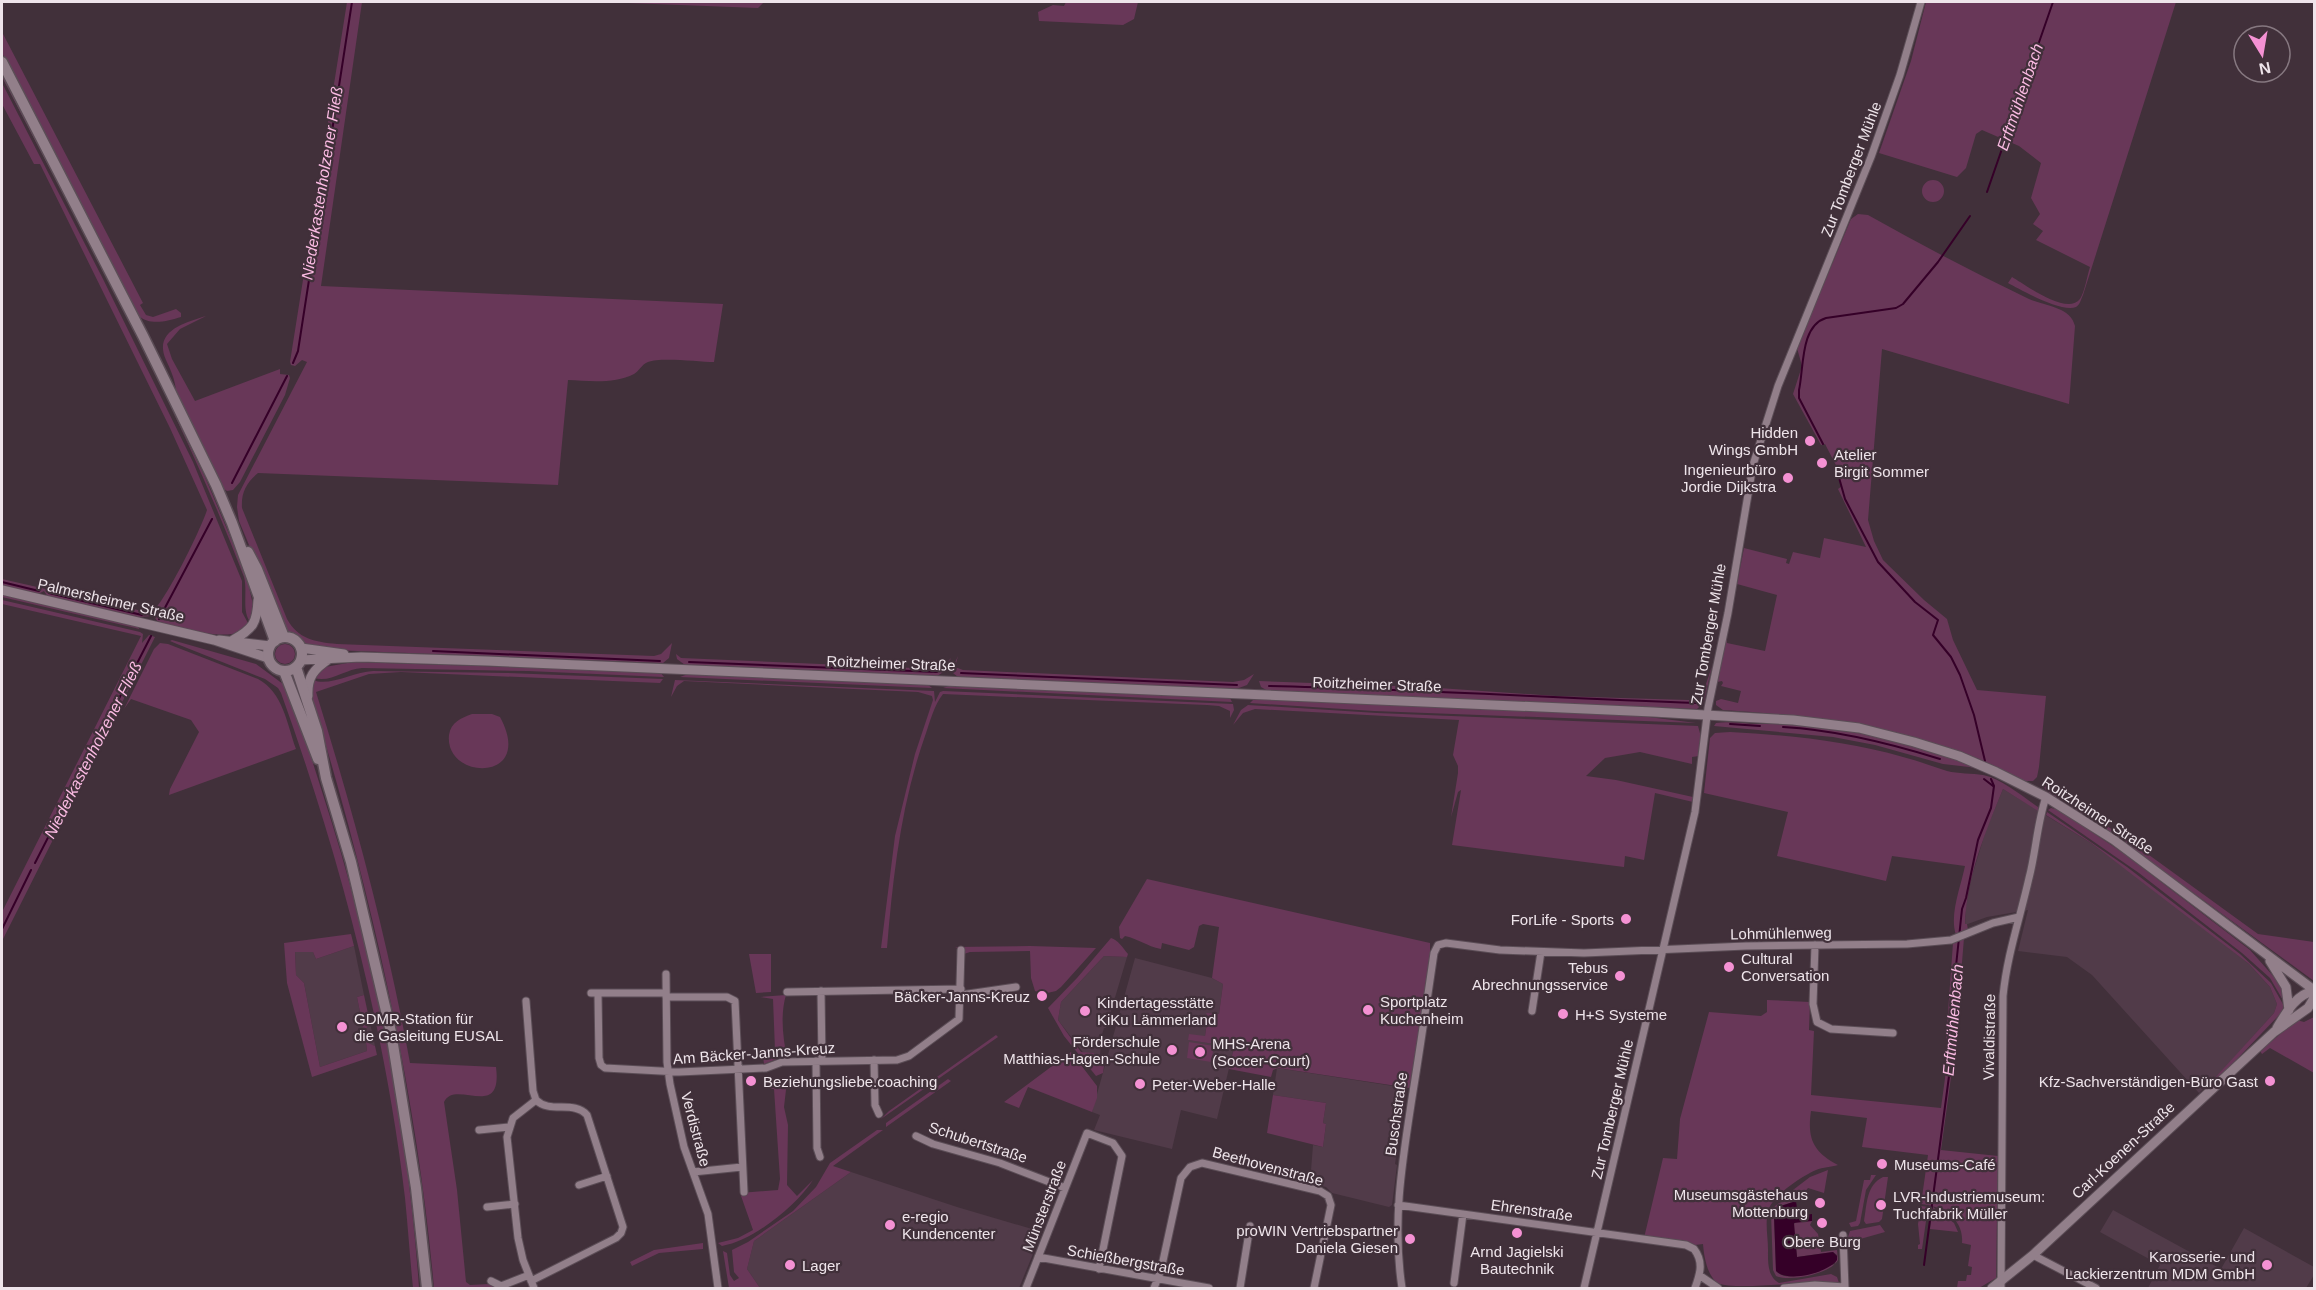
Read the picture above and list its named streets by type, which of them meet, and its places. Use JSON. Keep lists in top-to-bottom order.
{
  "streets": {
    "street": [
      "Zur Tomberger Mühle",
      "Palmersheimer Straße",
      "Roitzheimer Straße",
      "Lohmühlenweg",
      "Vivaldistraße",
      "Am Bäcker-Janns-Kreuz",
      "Buschstraße",
      "Verdistraße",
      "Schubertstraße",
      "Carl-Koenen-Straße",
      "Beethovenstraße",
      "Münsterstraße",
      "Ehrenstraße",
      "Schießbergstraße"
    ]
  },
  "crossings": [
    ["Zur Tomberger Mühle", "Roitzheimer Straße"],
    ["Zur Tomberger Mühle", "Lohmühlenweg"],
    ["Zur Tomberger Mühle", "Ehrenstraße"],
    ["Roitzheimer Straße", "Vivaldistraße"],
    ["Roitzheimer Straße", "Carl-Koenen-Straße"],
    ["Lohmühlenweg", "Vivaldistraße"],
    ["Lohmühlenweg", "Buschstraße"],
    ["Vivaldistraße", "Carl-Koenen-Straße"],
    ["Am Bäcker-Janns-Kreuz", "Verdistraße"],
    ["Buschstraße", "Ehrenstraße"],
    ["Schubertstraße", "Münsterstraße"],
    ["Beethovenstraße", "Schießbergstraße"],
    ["Münsterstraße", "Schießbergstraße"]
  ],
  "water": ["Erftmühlenbach", "Niederkastenholzener Fließ"],
  "places": [
    "Hidden Wings GmbH",
    "Atelier Birgit Sommer",
    "Ingenieurbüro Jordie Dijkstra",
    "ForLife - Sports",
    "Cultural Conversation",
    "Tebus Abrechnungsservice",
    "Bäcker-Janns-Kreuz",
    "Sportplatz Kuchenheim",
    "Kindertagesstätte KiKu Lämmerland",
    "H+S Systeme",
    "GDMR-Station für die Gasleitung EUSAL",
    "Förderschule Matthias-Hagen-Schule",
    "MHS-Arena (Soccer-Court)",
    "Beziehungsliebe.coaching",
    "Kfz-Sachverständigen-Büro Gast",
    "Peter-Weber-Halle",
    "Museums-Café",
    "Museumsgästehaus Mottenburg",
    "LVR-Industriemuseum: Tuchfabrik Müller",
    "Obere Burg",
    "e-regio Kundencenter",
    "Arnd Jagielski Bautechnik",
    "proWIN Vertriebspartner Daniela Giesen",
    "Lager",
    "Karosserie- und Lackierzentrum MDM GmbH"
  ],
  "north": "bottom"
}
